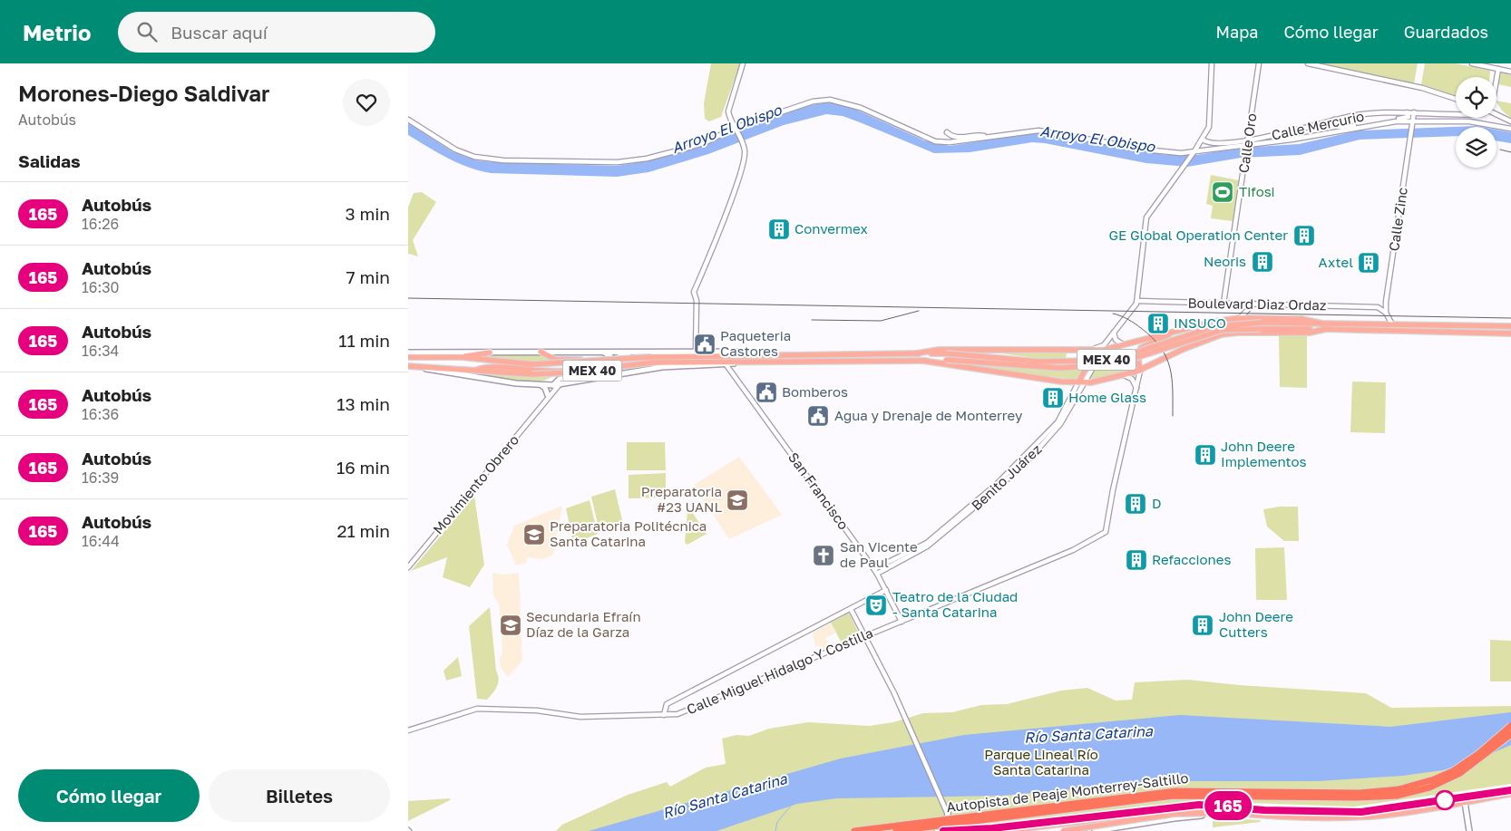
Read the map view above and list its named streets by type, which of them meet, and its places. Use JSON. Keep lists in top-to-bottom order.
{
  "streets": {
    "highway": ["Autopista de Peaje Monterrey-Saltillo"],
    "main road": ["MEX 40"],
    "street": [
      "Calle Mercurio",
      "Calle Oro",
      "Calle Zinc",
      "Boulevard Diaz Ordaz",
      "Benito Juárez",
      "Movimiento Obrero",
      "San Francisco",
      "Calle Miguel Hidalgo Y Costilla"
    ]
  },
  "crossings": [
    ["Calle Mercurio", "Calle Oro"],
    ["Calle Mercurio", "Calle Zinc"],
    ["Calle Oro", "Boulevard Diaz Ordaz"],
    ["Calle Zinc", "MEX 40"],
    ["Benito Juárez", "San Francisco"],
    ["San Francisco", "Calle Miguel Hidalgo Y Costilla"]
  ],
  "water": ["Arroyo El Obispo", "Río Santa Catarina"],
  "parks": ["Parque Lineal Río Santa Catarina"],
  "places": {
    "sports": ["Tifosi"],
    "building": [
      "Convermex",
      "GE Global Operation Center",
      "Neoris",
      "Axtel",
      "INSUCO",
      "Home Glass",
      "John Deere Implementos",
      "D",
      "Refacciones",
      "John Deere Cutters"
    ],
    "public building": ["Paqueteria Castores", "Bomberos", "Agua y Drenaje de Monterrey"],
    "school or university": ["Preparatoria #23 UANL", "Preparatoria Politécnica Santa Catarina", "Secundaria Efraín Díaz de la Garza"],
    "church": ["San Vicente de Paul"],
    "theatre": ["Teatro de la Ciudad - Santa Catarina"]
  },
  "lines": ["bus line 165"],
  "page": {
    "header": "Metrio",
    "search": "Buscar aquí",
    "nav": ["Mapa", "Cómo llegar", "Guardados"],
    "heading": [
      ["Morones-Diego Saldivar", "Autobús"],
      "Salidas"
    ],
    "on_map": "165",
    "list": [
      {
        "mark": "165",
        "name": "Autobús",
        "note": "16:26",
        "value": "3 min"
      },
      {
        "mark": "165",
        "name": "Autobús",
        "note": "16:30",
        "value": "7 min"
      },
      {
        "mark": "165",
        "name": "Autobús",
        "note": "16:34",
        "value": "11 min"
      },
      {
        "mark": "165",
        "name": "Autobús",
        "note": "16:36",
        "value": "13 min"
      },
      {
        "mark": "165",
        "name": "Autobús",
        "note": "16:39",
        "value": "16 min"
      },
      {
        "mark": "165",
        "name": "Autobús",
        "note": "16:44",
        "value": "21 min"
      }
    ],
    "buttons": ["Cómo llegar", "Billetes"]
  }
}
